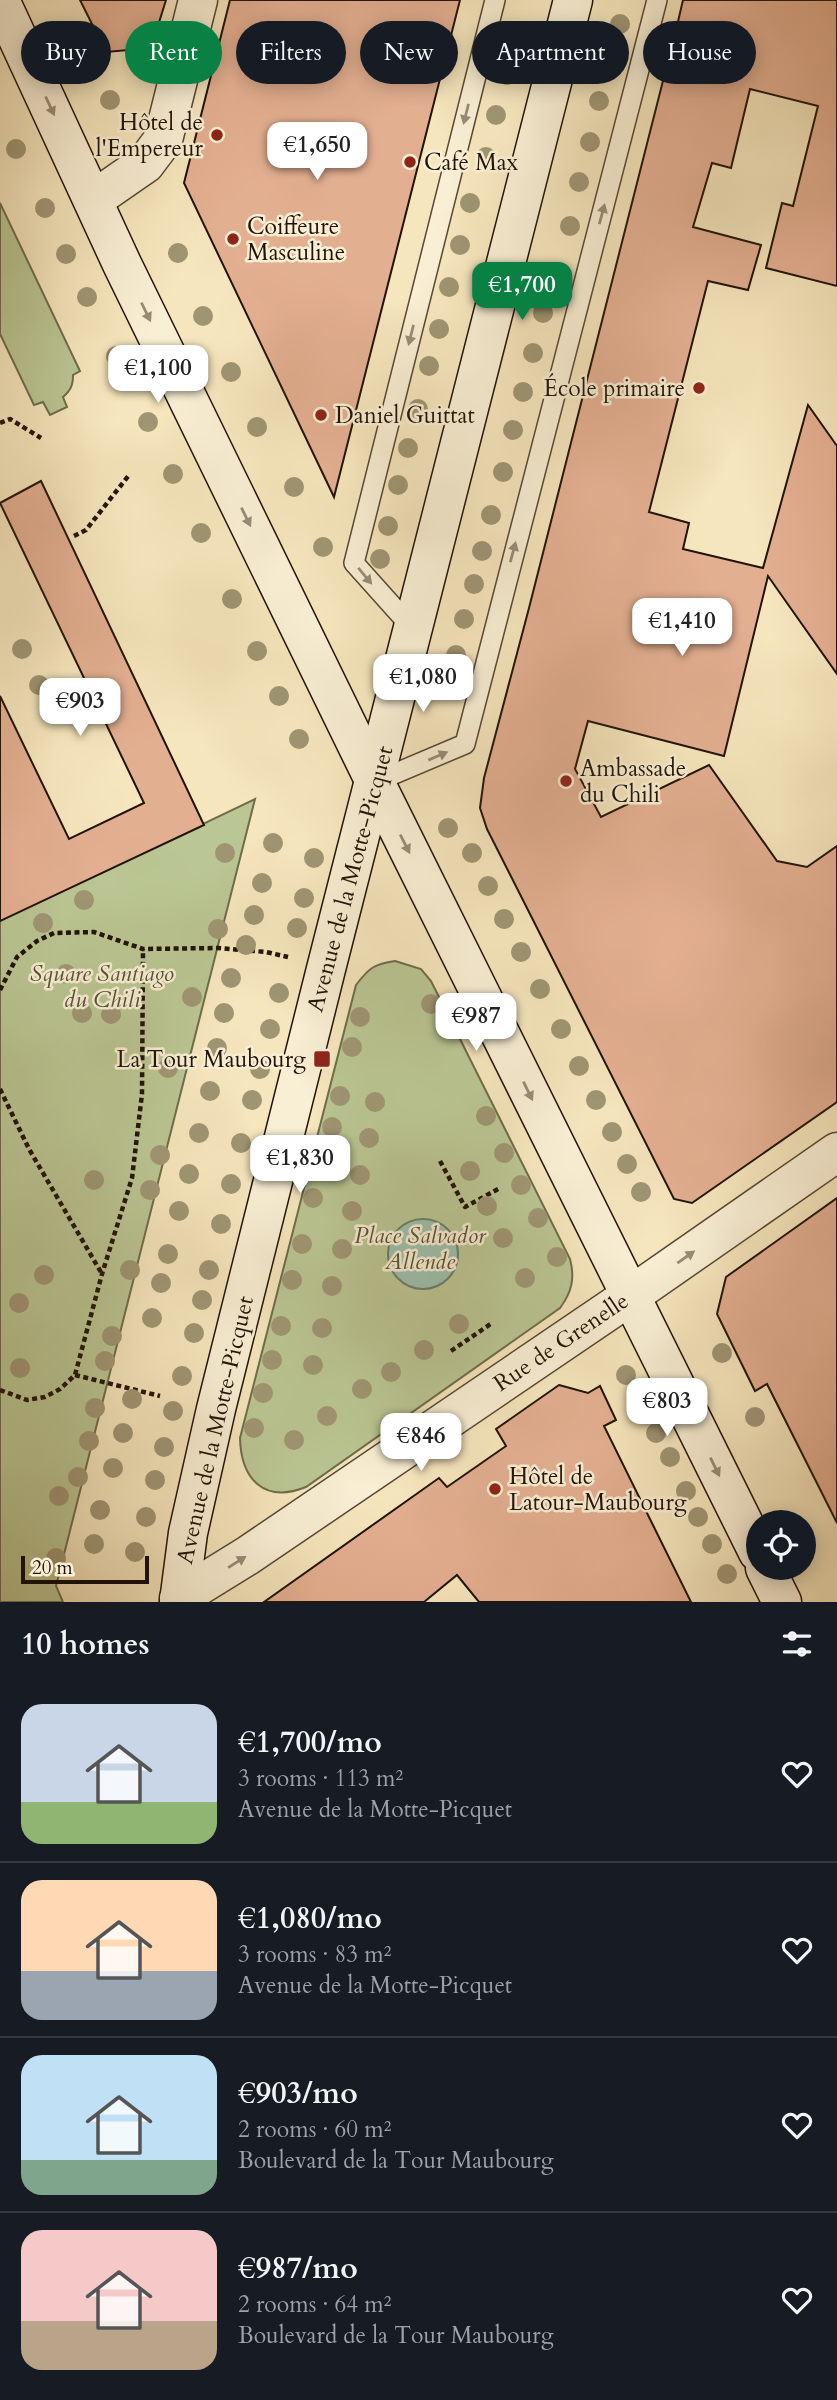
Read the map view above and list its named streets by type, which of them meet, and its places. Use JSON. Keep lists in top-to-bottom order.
{
  "streets": {
    "street": ["Avenue de la Motte-Picquet", "Rue de Grenelle"]
  },
  "crossings": [
    ["Avenue de la Motte-Picquet", "Rue de Grenelle"]
  ],
  "one_way": ["Rue de Grenelle"],
  "parks": ["Square Santiago du Chili", "Place Salvador Allende"],
  "places": {
    "other": [
      "Hôtel de l'Empereur",
      "Café Max",
      "Coiffeure Masculine",
      "École primaire",
      "Daniel Guittat",
      "Ambassade du Chili",
      "Hôtel de Latour-Maubourg"
    ],
    "transit": ["La Tour Maubourg"]
  },
  "scale_bar": "20 m",
  "page": {
    "chip": [
      "Buy",
      "Rent",
      "Filters",
      "New",
      "Apartment",
      "House"
    ],
    "price": [
      "€1,650",
      "€1,700",
      "€1,100",
      "€1,410",
      "€1,080",
      "€903",
      "€987",
      "€1,830",
      "€803",
      "€846"
    ],
    "scale": "20 m",
    "heading": "10 homes",
    "list": [
      {
        "name": "€1,700/mo",
        "note": "3 rooms · 113 m² · Avenue de la Motte-Picquet"
      },
      {
        "name": "€1,080/mo",
        "note": "3 rooms · 83 m² · Avenue de la Motte-Picquet"
      },
      {
        "name": "€903/mo",
        "note": "2 rooms · 60 m² · Boulevard de la Tour Maubourg"
      },
      {
        "name": "€987/mo",
        "note": "2 rooms · 64 m² · Boulevard de la Tour Maubourg"
      }
    ]
  }
}
